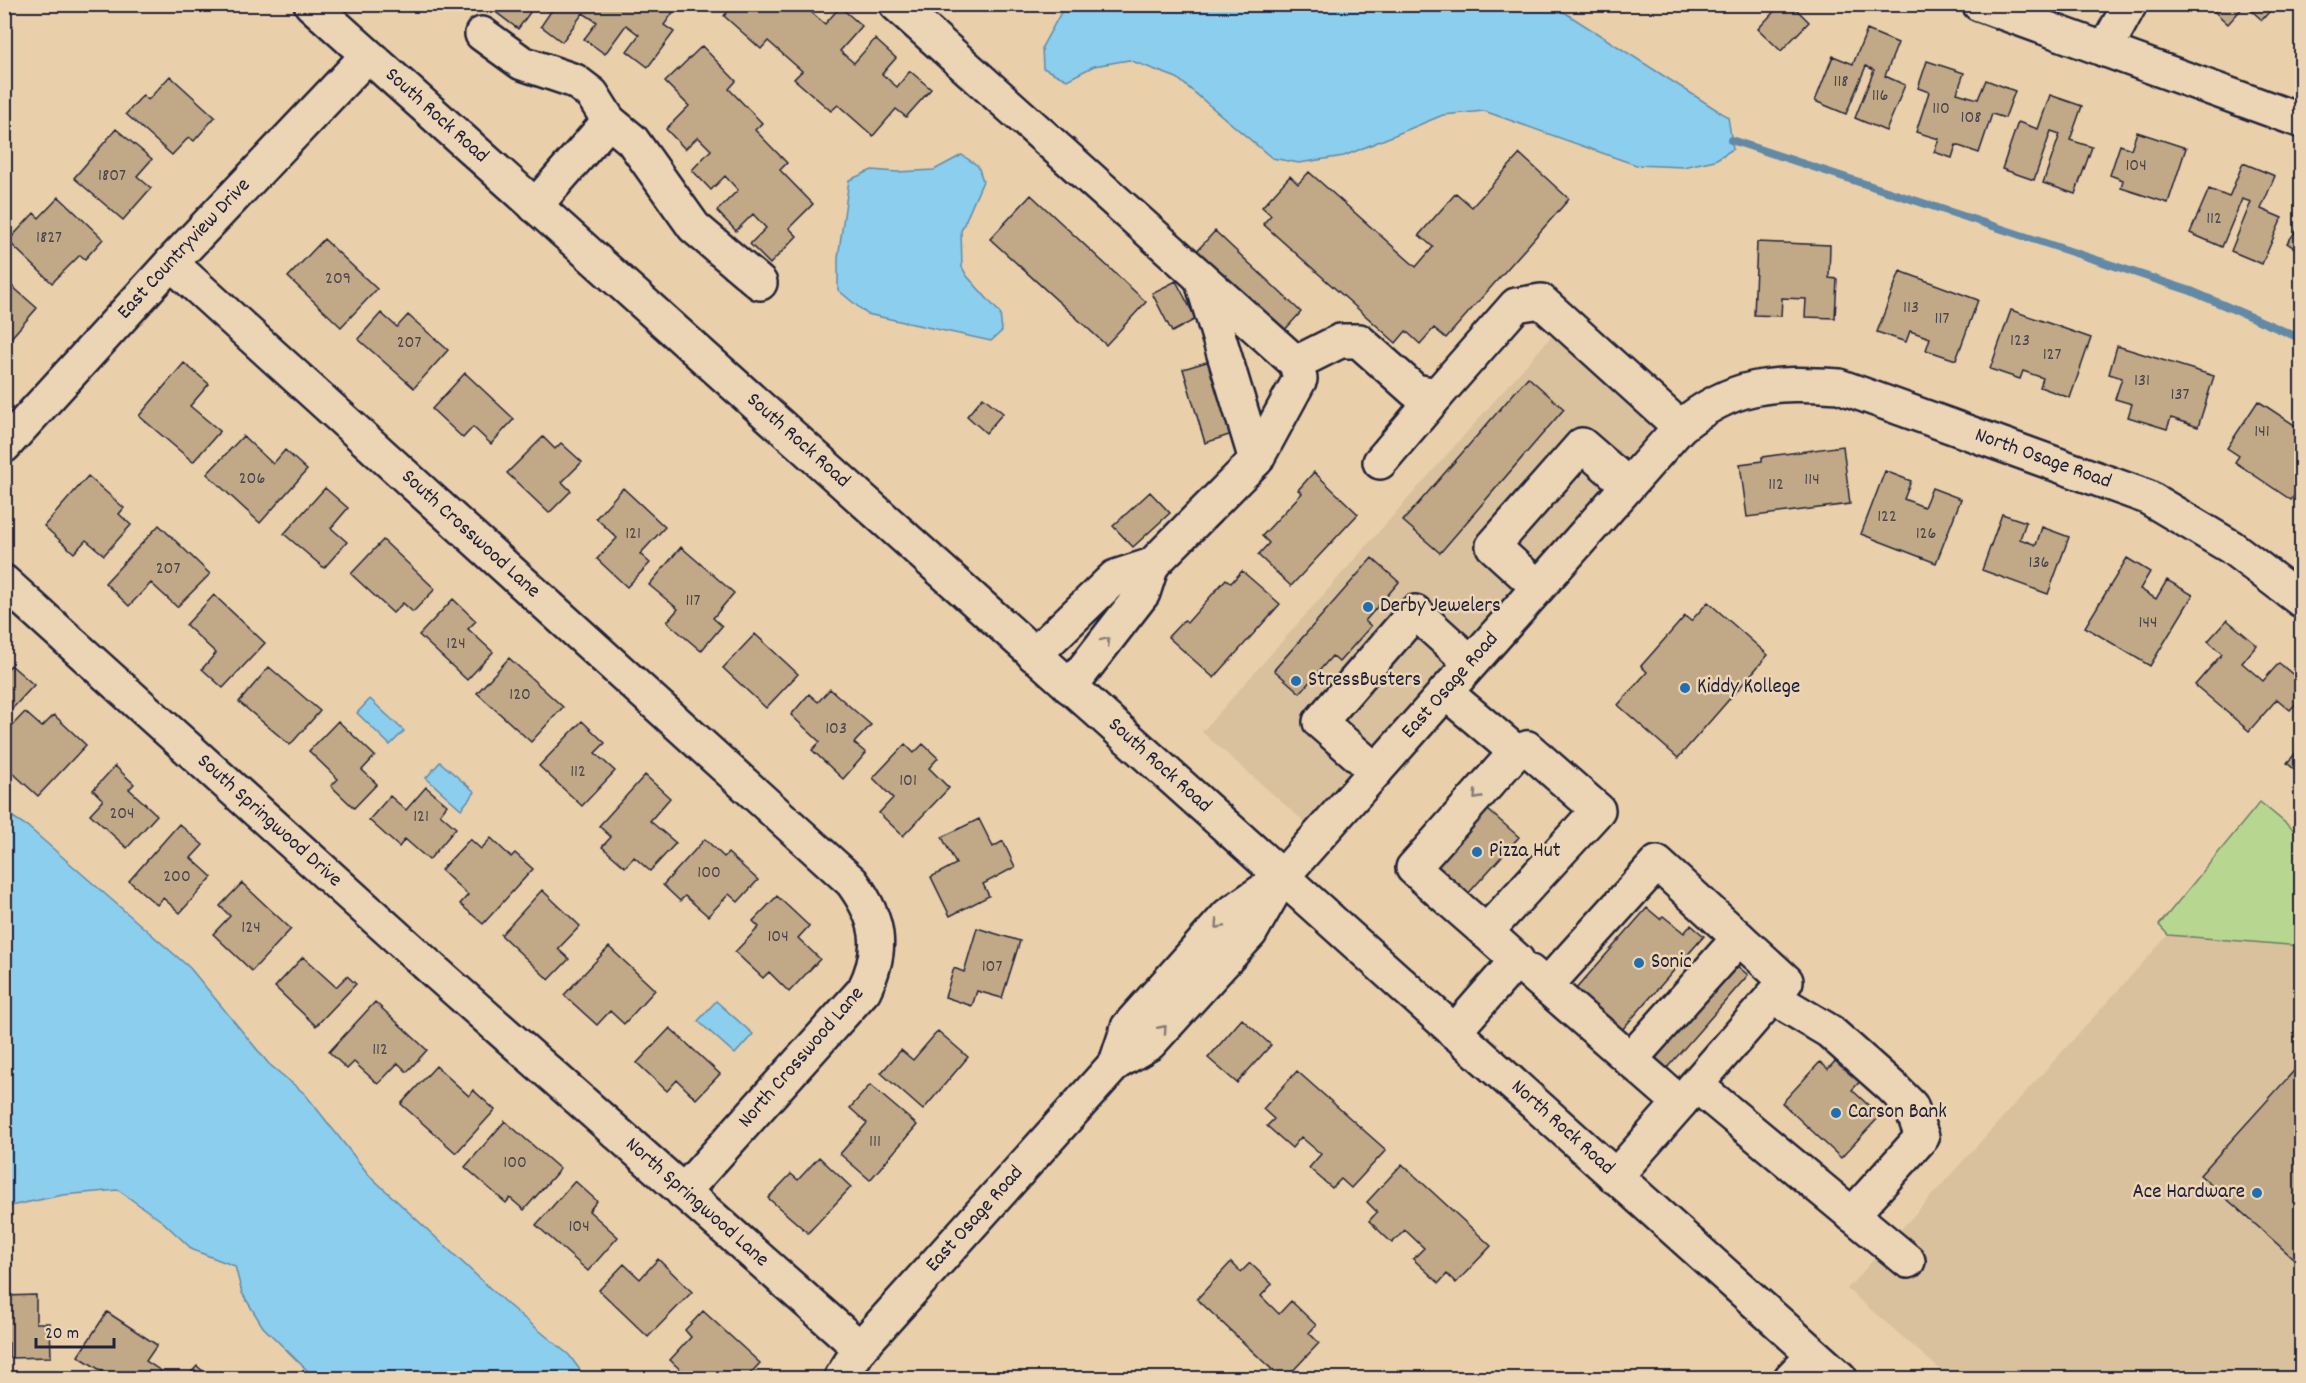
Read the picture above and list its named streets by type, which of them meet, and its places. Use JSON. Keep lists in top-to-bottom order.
{
  "streets": {
    "street": [
      "South Rock Road",
      "East Countryview Drive",
      "North Osage Road",
      "South Crosswood Lane",
      "East Osage Road",
      "South Springwood Drive",
      "North Crosswood Lane",
      "North Rock Road",
      "North Springwood Lane"
    ]
  },
  "crossings": [
    ["South Rock Road", "East Countryview Drive"],
    ["South Rock Road", "East Osage Road"],
    ["South Rock Road", "North Rock Road"],
    ["East Countryview Drive", "South Crosswood Lane"],
    ["North Osage Road", "East Osage Road"],
    ["South Crosswood Lane", "North Crosswood Lane"],
    ["East Osage Road", "North Rock Road"],
    ["East Osage Road", "North Springwood Lane"],
    ["South Springwood Drive", "North Springwood Lane"],
    ["North Crosswood Lane", "North Springwood Lane"]
  ],
  "places": [
    "Derby Jewelers",
    "StressBusters",
    "Kiddy Kollege",
    "Pizza Hut",
    "Sonic",
    "Carson Bank",
    "Ace Hardware"
  ],
  "house_numbers": [
    "118",
    "116",
    "110",
    "108",
    "104",
    "1807",
    "112",
    "1827",
    "209",
    "113",
    "117",
    "123",
    "207",
    "127",
    "131",
    "137",
    "141",
    "206",
    "114",
    "112",
    "122",
    "121",
    "126",
    "136",
    "207",
    "117",
    "144",
    "124",
    "120",
    "103",
    "112",
    "101",
    "204",
    "121",
    "100",
    "200",
    "124",
    "104",
    "107",
    "112",
    "111",
    "100",
    "104"
  ],
  "scale_bar": "20 m"
}
